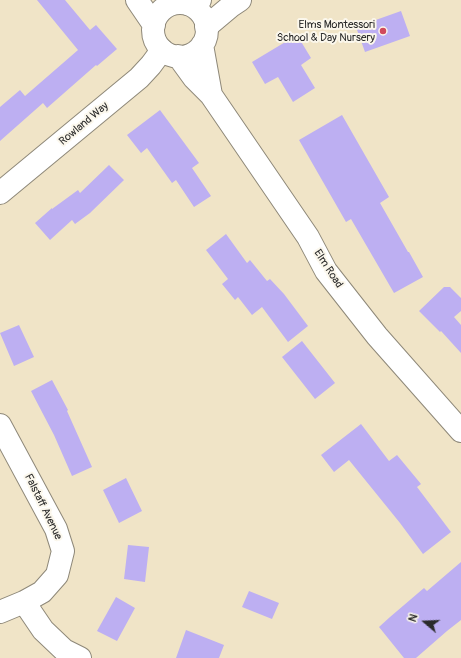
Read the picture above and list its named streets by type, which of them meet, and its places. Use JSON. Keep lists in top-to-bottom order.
{
  "streets": {
    "main road": ["Rowland Way", "Elm Road", "Falstaff Avenue"]
  },
  "crossings": [
    ["Rowland Way", "Elm Road"]
  ],
  "places": ["Elms Montessori School & Day Nursery"],
  "north": "left"
}
